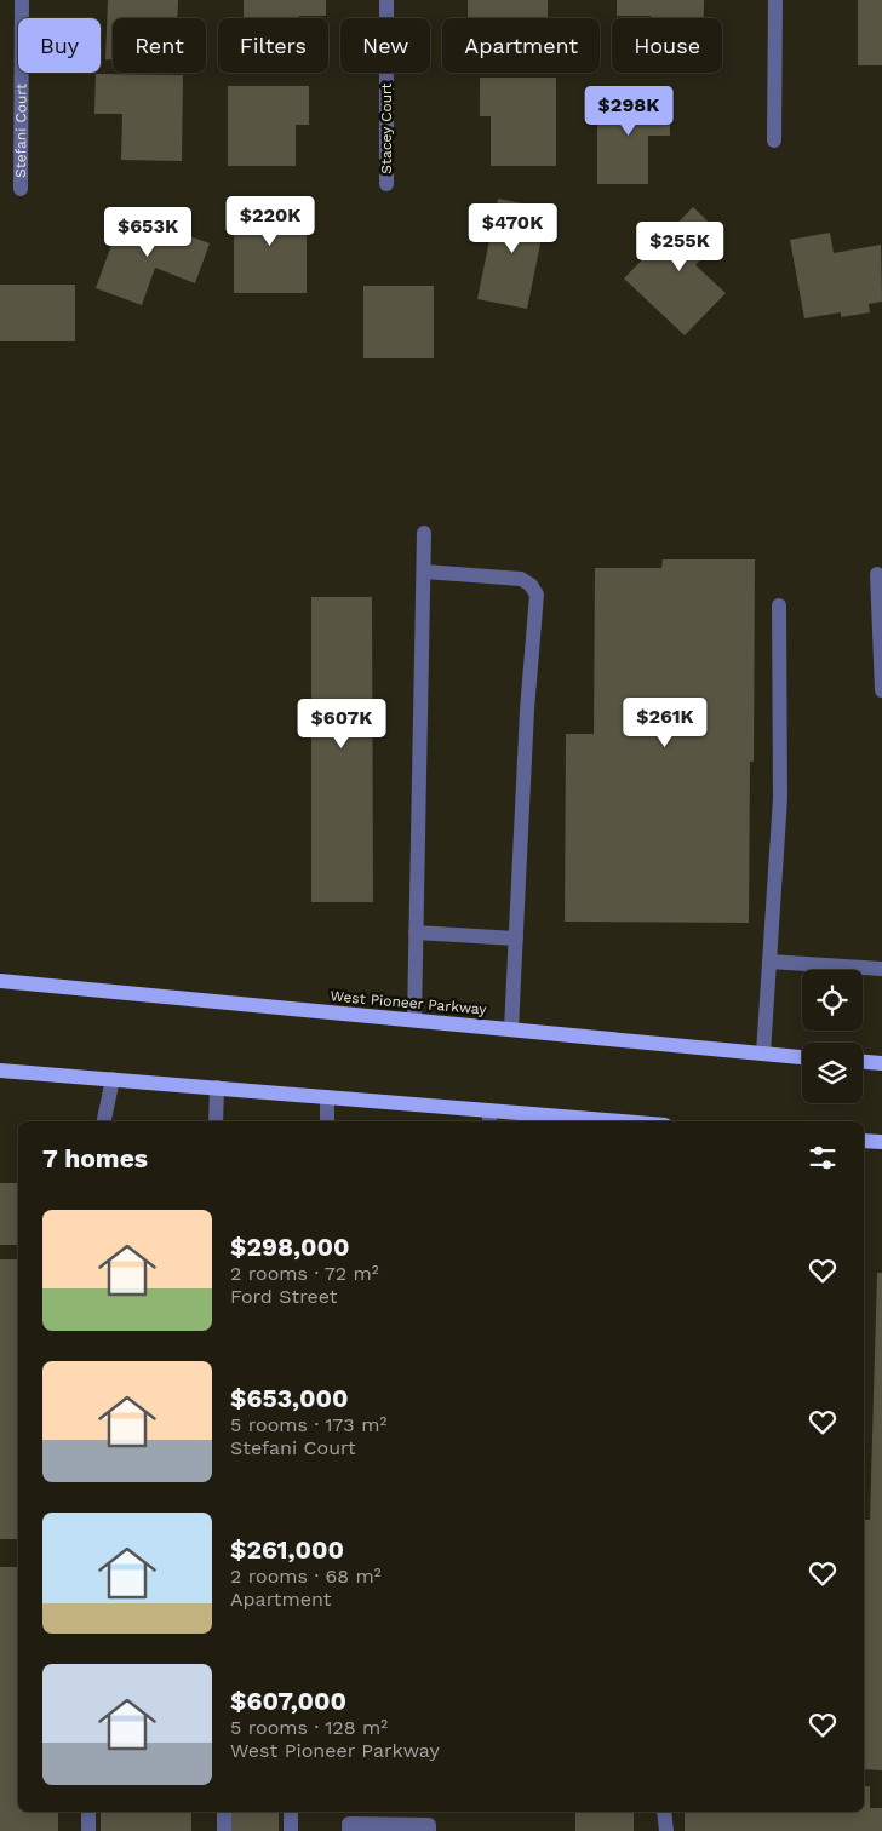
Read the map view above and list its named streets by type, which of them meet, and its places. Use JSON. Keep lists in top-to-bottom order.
{
  "streets": {
    "main road": ["West Pioneer Parkway"],
    "street": ["Stacey Court", "Stefani Court"]
  },
  "page": {
    "chip": [
      "Buy",
      "Rent",
      "Filters",
      "New",
      "Apartment",
      "House"
    ],
    "price": [
      "$298K",
      "$220K",
      "$470K",
      "$653K",
      "$255K",
      "$261K",
      "$607K"
    ],
    "heading": "7 homes",
    "list": [
      {
        "name": "$298,000",
        "note": "2 rooms · 72 m² · Ford Street"
      },
      {
        "name": "$653,000",
        "note": "5 rooms · 173 m² · Stefani Court"
      },
      {
        "name": "$261,000",
        "note": "2 rooms · 68 m² · Apartment"
      },
      {
        "name": "$607,000",
        "note": "5 rooms · 128 m² · West Pioneer Parkway"
      }
    ]
  }
}
